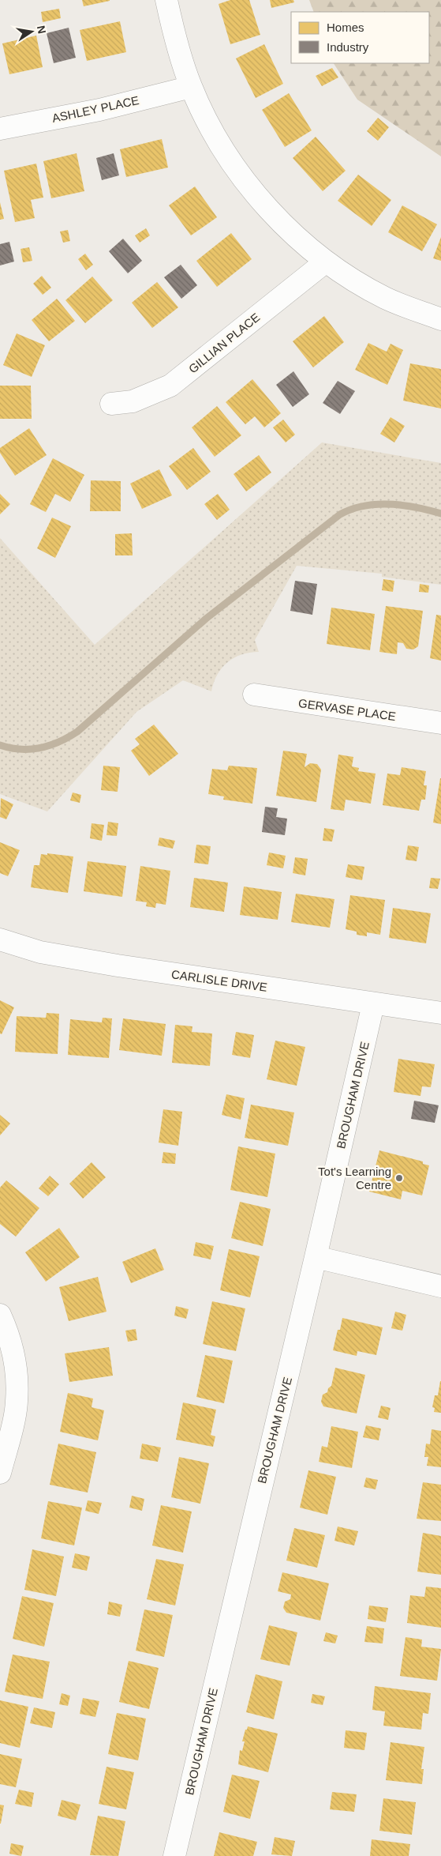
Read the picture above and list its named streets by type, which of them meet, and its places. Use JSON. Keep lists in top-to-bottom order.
{
  "streets": {
    "street": [
      "ASHLEY PLACE",
      "GILLIAN PLACE",
      "GERVASE PLACE",
      "CARLISLE DRIVE",
      "BROUGHAM DRIVE"
    ]
  },
  "crossings": [
    ["CARLISLE DRIVE", "BROUGHAM DRIVE"]
  ],
  "places": ["Tot's Learning Centre"],
  "legend": ["Homes", "Industry"],
  "north": "right"
}
